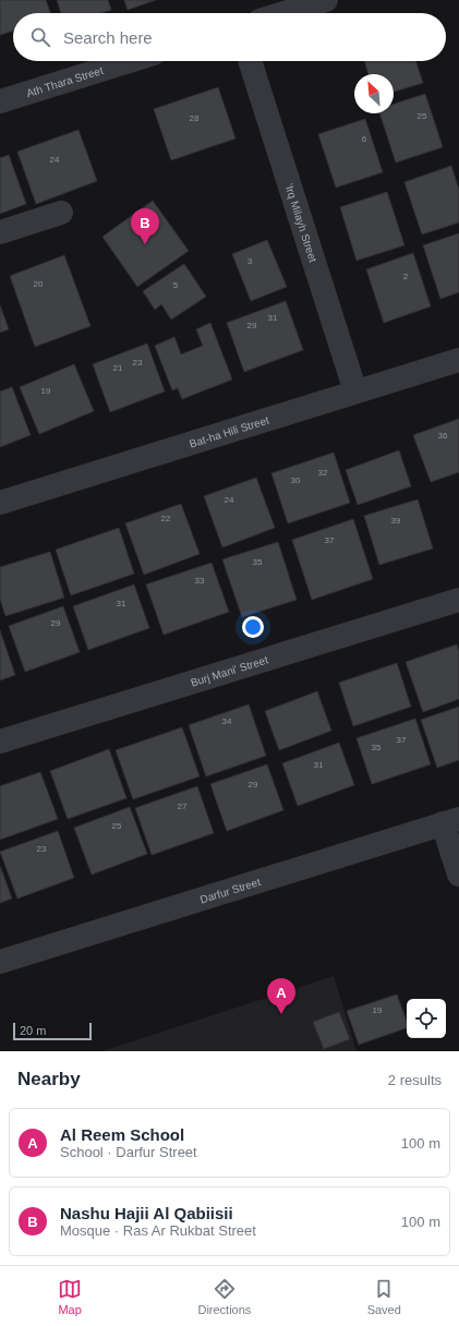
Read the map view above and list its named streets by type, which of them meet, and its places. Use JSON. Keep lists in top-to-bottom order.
{
  "streets": {
    "street": [
      "Ath Thara Street",
      "'Irq Milayh Street",
      "Bat-ha Hili Street",
      "Burj Mani' Street",
      "Darfur Street"
    ]
  },
  "crossings": [
    ["'Irq Milayh Street", "Bat-ha Hili Street"]
  ],
  "house_numbers": [
    "25",
    "28",
    "6",
    "24",
    "3",
    "2",
    "20",
    "5",
    "31",
    "29",
    "23",
    "21",
    "19",
    "36",
    "32",
    "30",
    "24",
    "22",
    "39",
    "37",
    "35",
    "33",
    "31",
    "29",
    "34",
    "37",
    "35",
    "31",
    "29",
    "27",
    "25",
    "23",
    "19"
  ],
  "scale_bar": "20 m",
  "north": "top left",
  "page": {
    "search": "Search here",
    "pins": ["B", "A"],
    "scale": "20 m",
    "heading": ["Nearby", "2 results"],
    "list": [
      {
        "mark": "A",
        "name": "Al Reem School",
        "note": "School · Darfur Street",
        "value": "100 m"
      },
      {
        "mark": "B",
        "name": "Nashu Hajii Al Qabiisii",
        "note": "Mosque · Ras Ar Rukbat Street",
        "value": "100 m"
      }
    ],
    "nav": ["Map", "Directions", "Saved"]
  }
}
